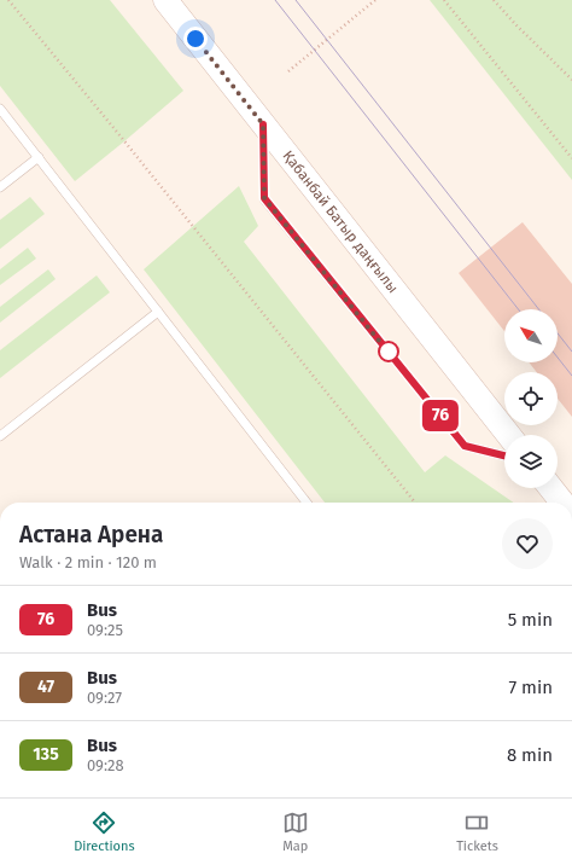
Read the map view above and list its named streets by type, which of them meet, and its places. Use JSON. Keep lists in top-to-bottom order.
{
  "streets": {
    "main road": ["Қабанбай Батыр даңғылы"]
  },
  "lines": ["bus line 76"],
  "north": "top left",
  "page": {
    "on_map": "76",
    "heading": ["Астана Арена", "Walk · 2 min · 120 m"],
    "list": [
      {
        "mark": "76",
        "name": "Bus",
        "note": "09:25",
        "value": "5 min"
      },
      {
        "mark": "47",
        "name": "Bus",
        "note": "09:27",
        "value": "7 min"
      },
      {
        "mark": "135",
        "name": "Bus",
        "note": "09:28",
        "value": "8 min"
      }
    ],
    "tabs": ["Directions", "Map", "Tickets"]
  }
}
